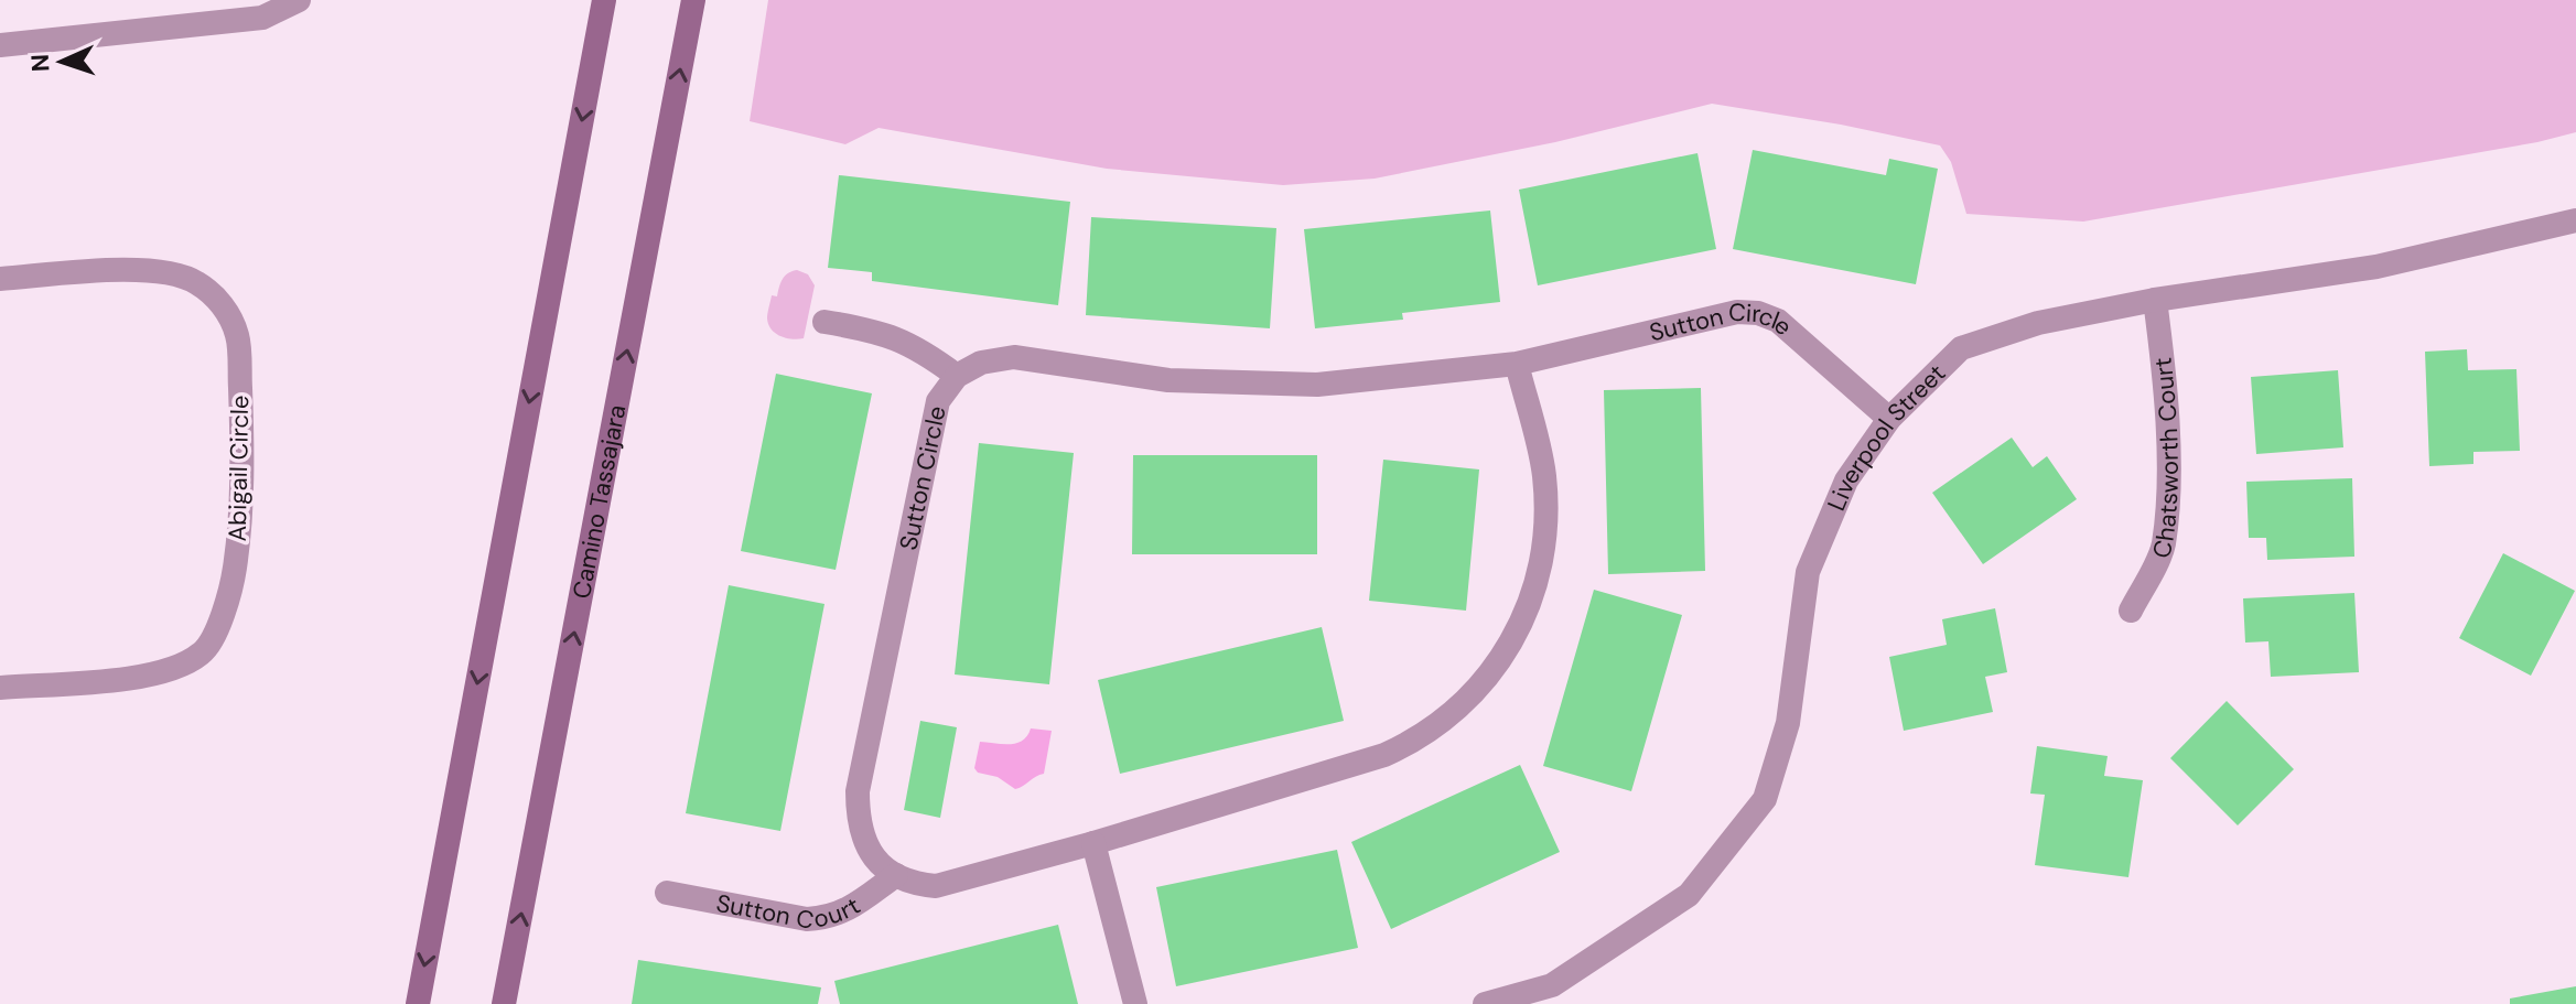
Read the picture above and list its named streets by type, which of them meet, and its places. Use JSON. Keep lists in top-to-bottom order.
{
  "streets": {
    "main road": ["Camino Tassajara"],
    "street": [
      "Sutton Circle",
      "Liverpool Street",
      "Chatsworth Court",
      "Abigail Circle",
      "Sutton Court"
    ]
  },
  "crossings": [
    ["Sutton Circle", "Liverpool Street"],
    ["Sutton Circle", "Sutton Court"],
    ["Liverpool Street", "Chatsworth Court"]
  ],
  "north": "left"
}
